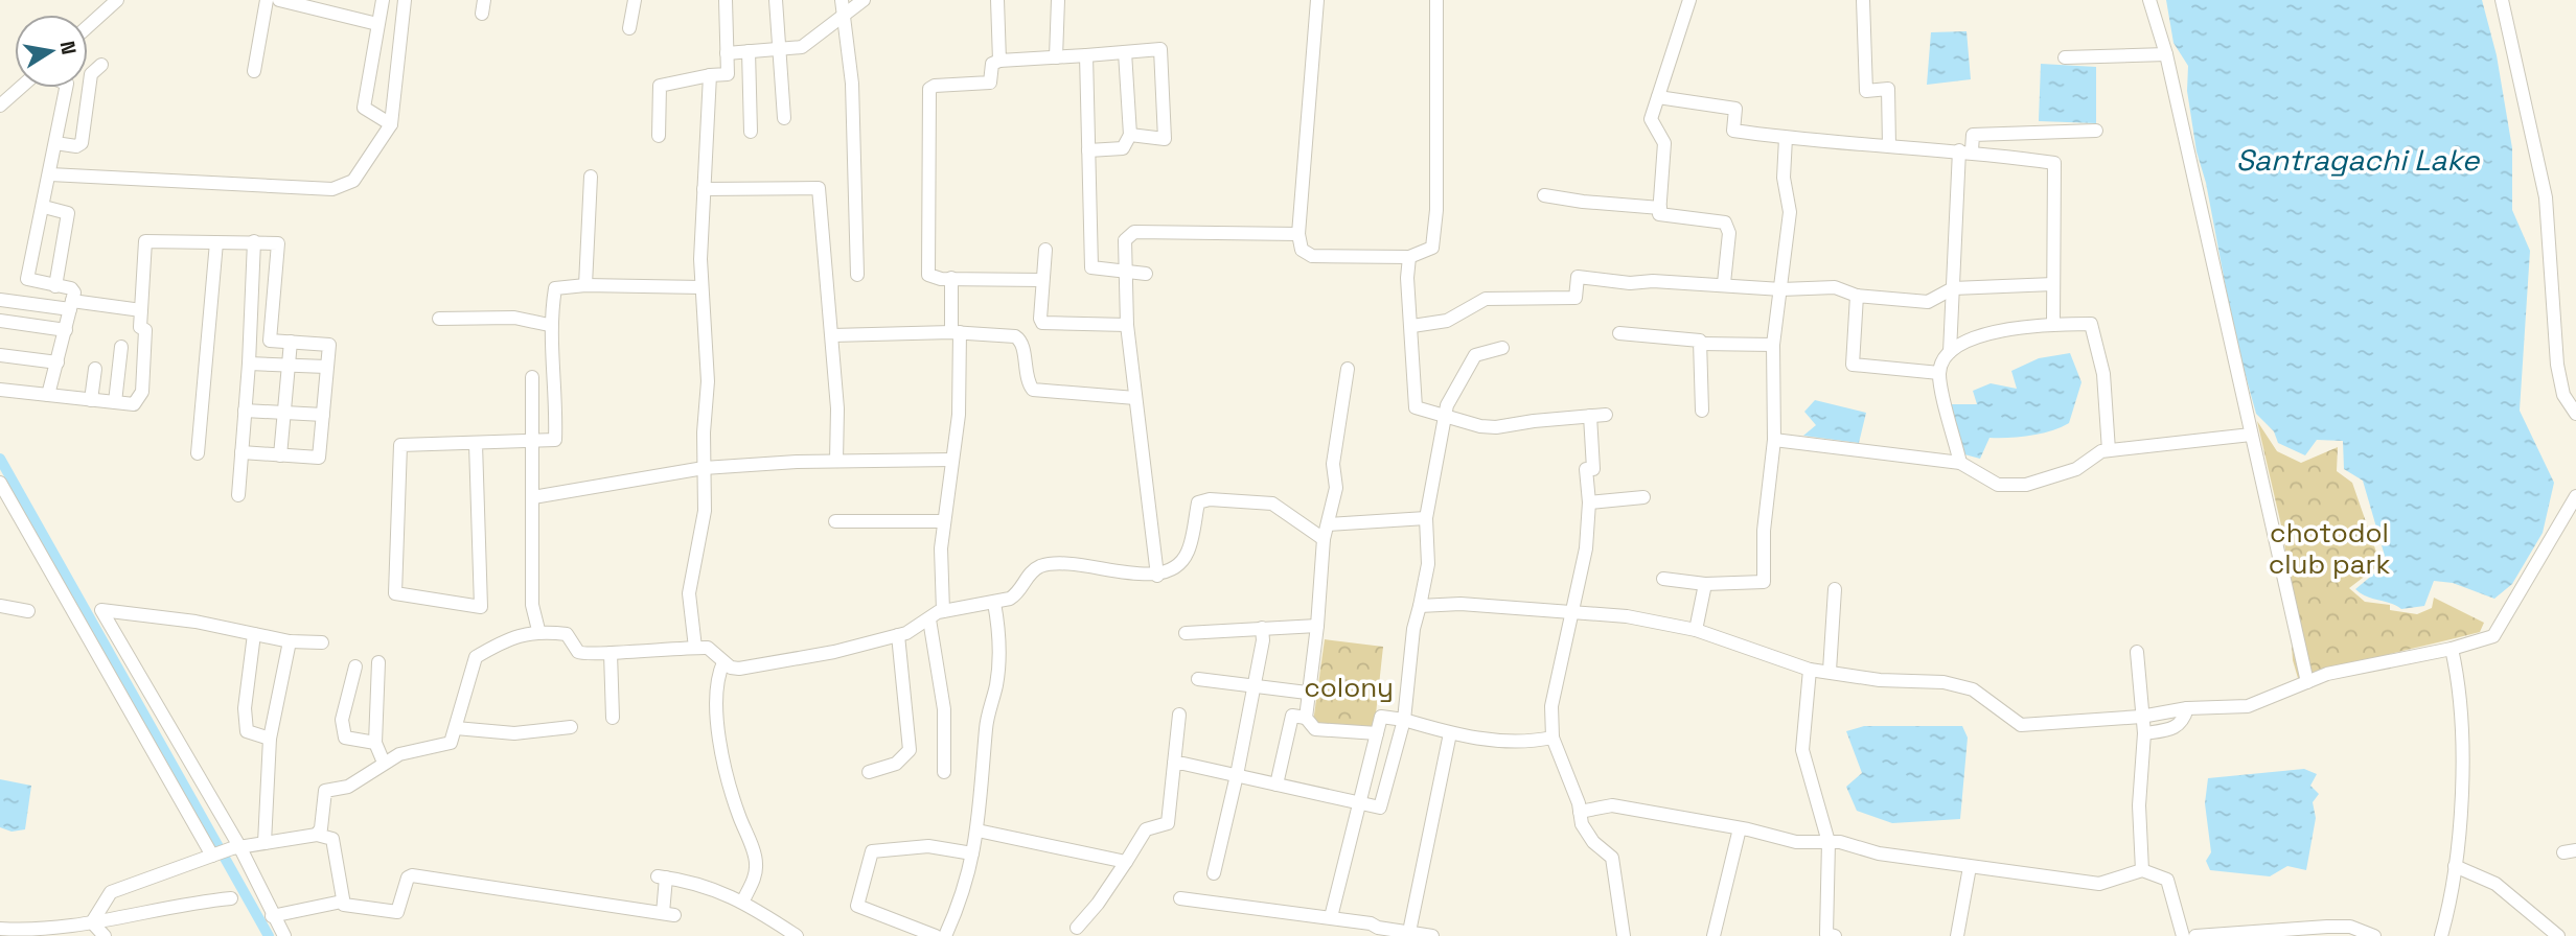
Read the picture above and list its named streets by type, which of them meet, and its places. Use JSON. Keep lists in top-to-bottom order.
{
  "water": ["Santragachi Lake"],
  "parks": ["chotodol club park", "colony"],
  "north": "right"
}
